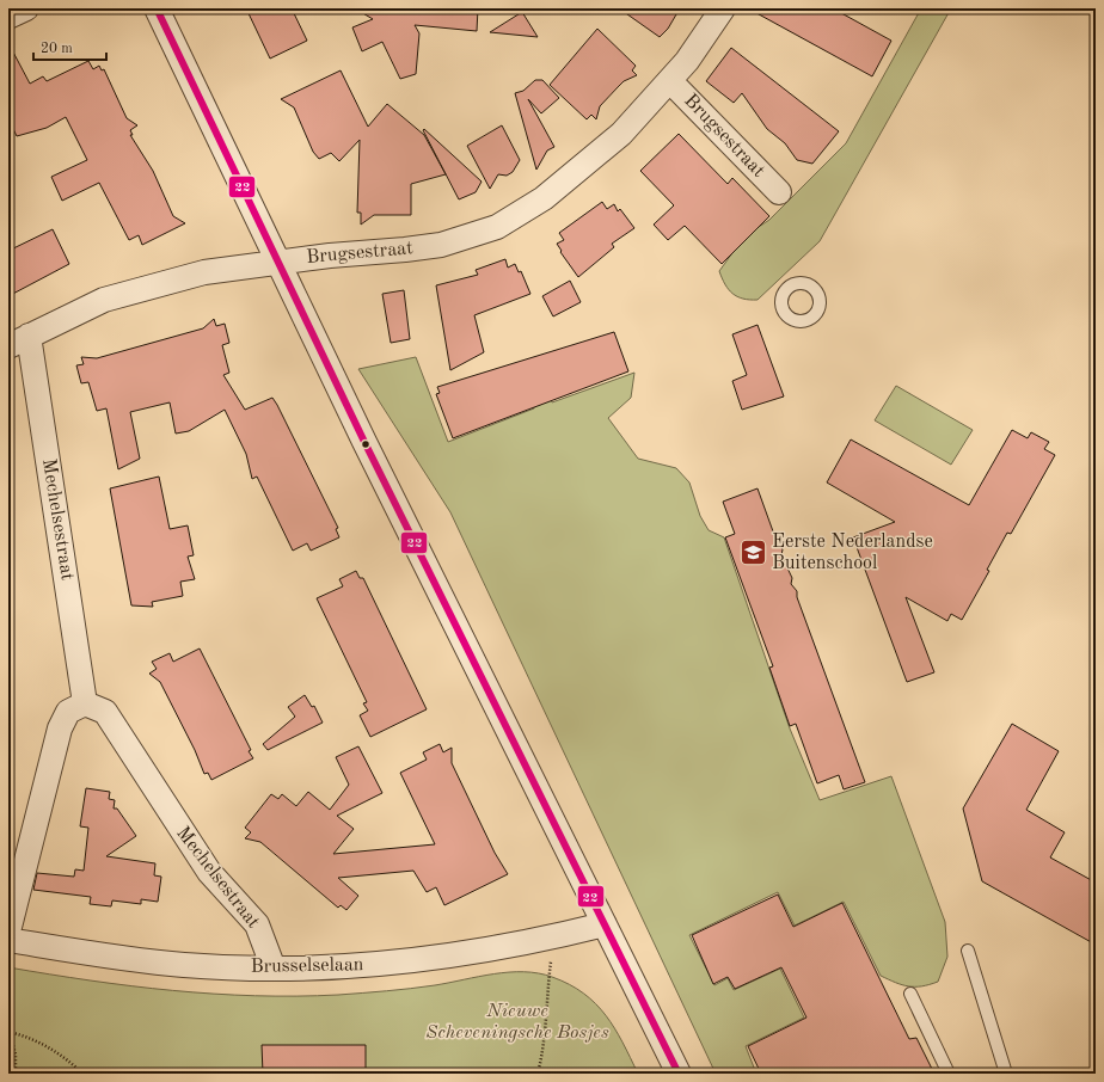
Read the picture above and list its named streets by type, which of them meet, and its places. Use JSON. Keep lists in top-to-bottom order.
{
  "streets": {
    "street": ["Brugsestraat", "Mechelsestraat", "Brusselselaan"]
  },
  "crossings": [
    ["Brugsestraat", "Mechelsestraat"],
    ["Mechelsestraat", "Brusselselaan"]
  ],
  "parks": ["Nieuwe Scheveningsche Bosjes"],
  "places": {
    "school or university": ["Eerste Nederlandse Buitenschool"]
  },
  "lines": ["transit line 22"],
  "scale_bar": "20 m"
}
